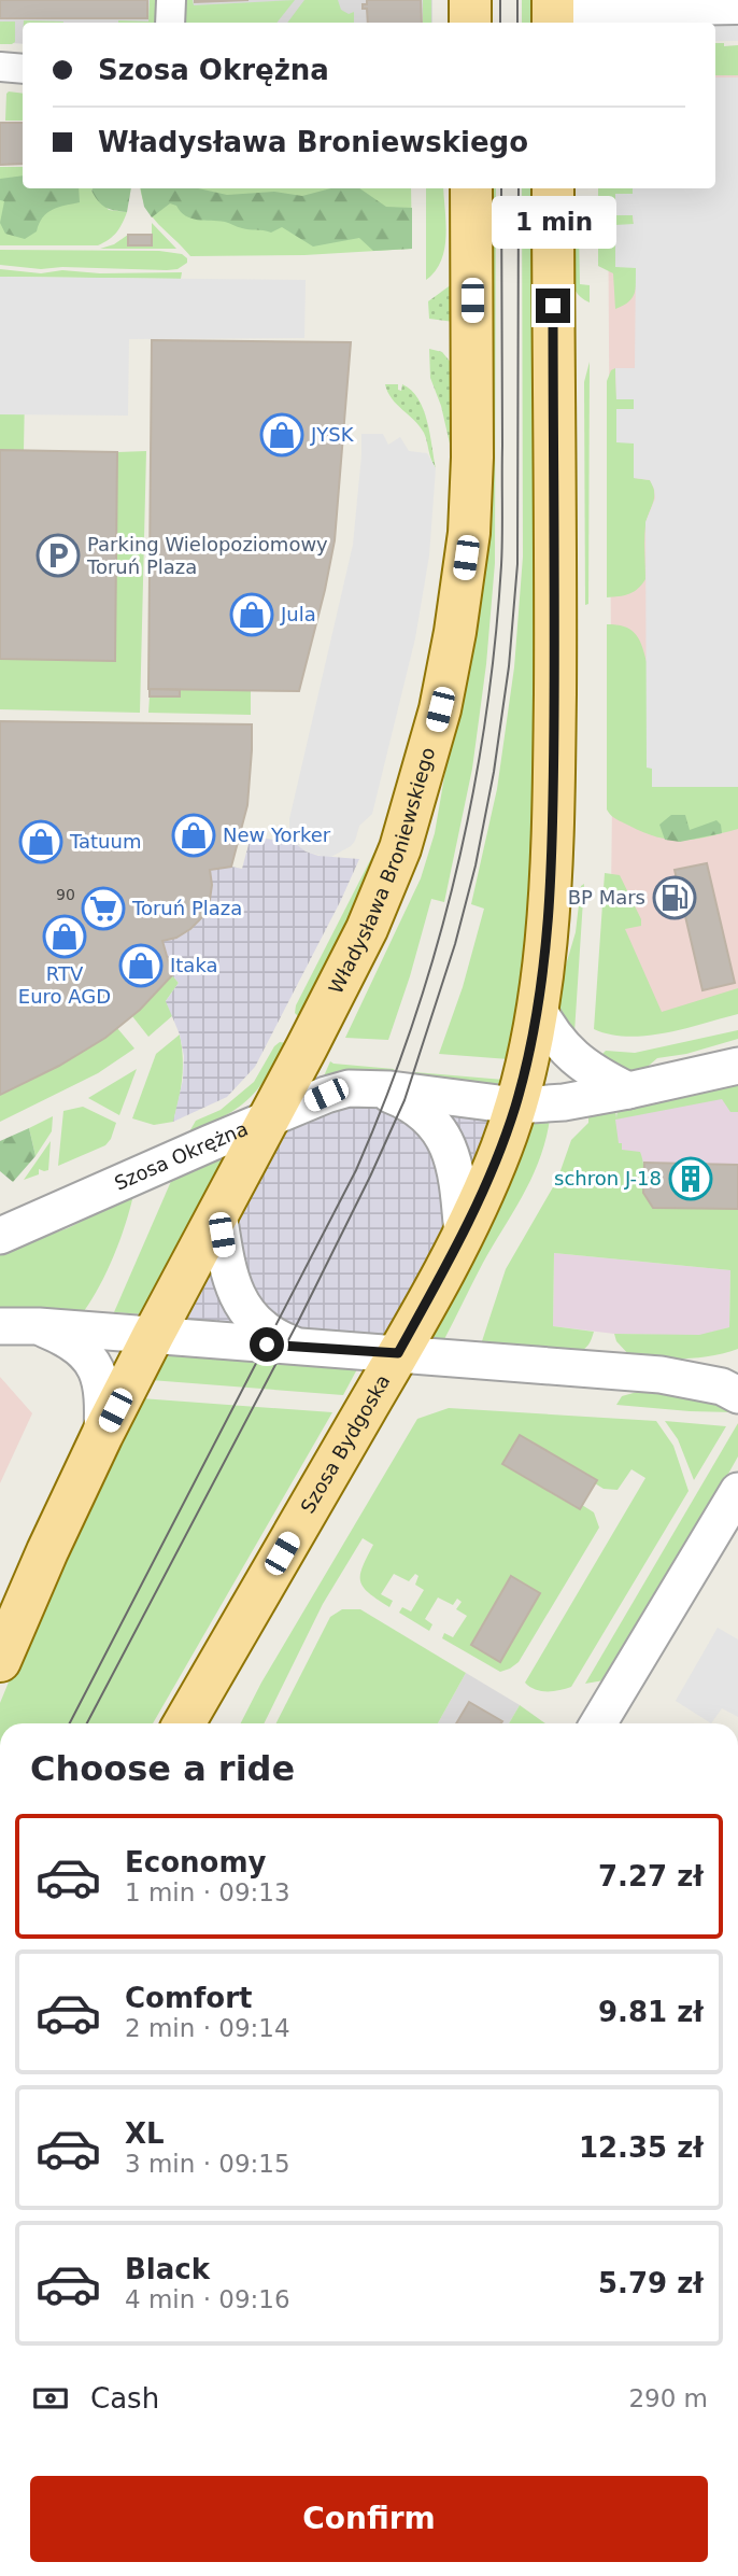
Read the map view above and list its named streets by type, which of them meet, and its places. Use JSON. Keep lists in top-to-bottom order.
{
  "streets": {
    "main road": ["Władysława Broniewskiego", "Szosa Bydgoska"],
    "street": ["Szosa Okrężna"]
  },
  "crossings": [
    ["Władysława Broniewskiego", "Szosa Okrężna"],
    ["Władysława Broniewskiego", "Szosa Bydgoska"],
    ["Szosa Okrężna", "Szosa Bydgoska"]
  ],
  "places": {
    "shop": [
      "JYSK",
      "Jula",
      "New Yorker",
      "Tatuum",
      "RTV Euro AGD",
      "Itaka"
    ],
    "parking": ["Parking Wielopoziomowy Toruń Plaza"],
    "fuel station": ["BP Mars"],
    "supermarket": ["Toruń Plaza"],
    "building": ["schron J-18"]
  },
  "house_numbers": ["90"],
  "page": {
    "banner": ["Szosa Okrężna", "Władysława Broniewskiego"],
    "bubble": "1 min",
    "heading": "Choose a ride",
    "list": [
      {
        "name": "Economy",
        "note": "1 min · 09:13",
        "value": "7.27 zł"
      },
      {
        "name": "Comfort",
        "note": "2 min · 09:14",
        "value": "9.81 zł"
      },
      {
        "name": "XL",
        "note": "3 min · 09:15",
        "value": "12.35 zł"
      },
      {
        "name": "Black",
        "note": "4 min · 09:16",
        "value": "5.79 zł"
      }
    ],
    "pay": ["Cash", "290 m"],
    "buttons": "Confirm"
  }
}
